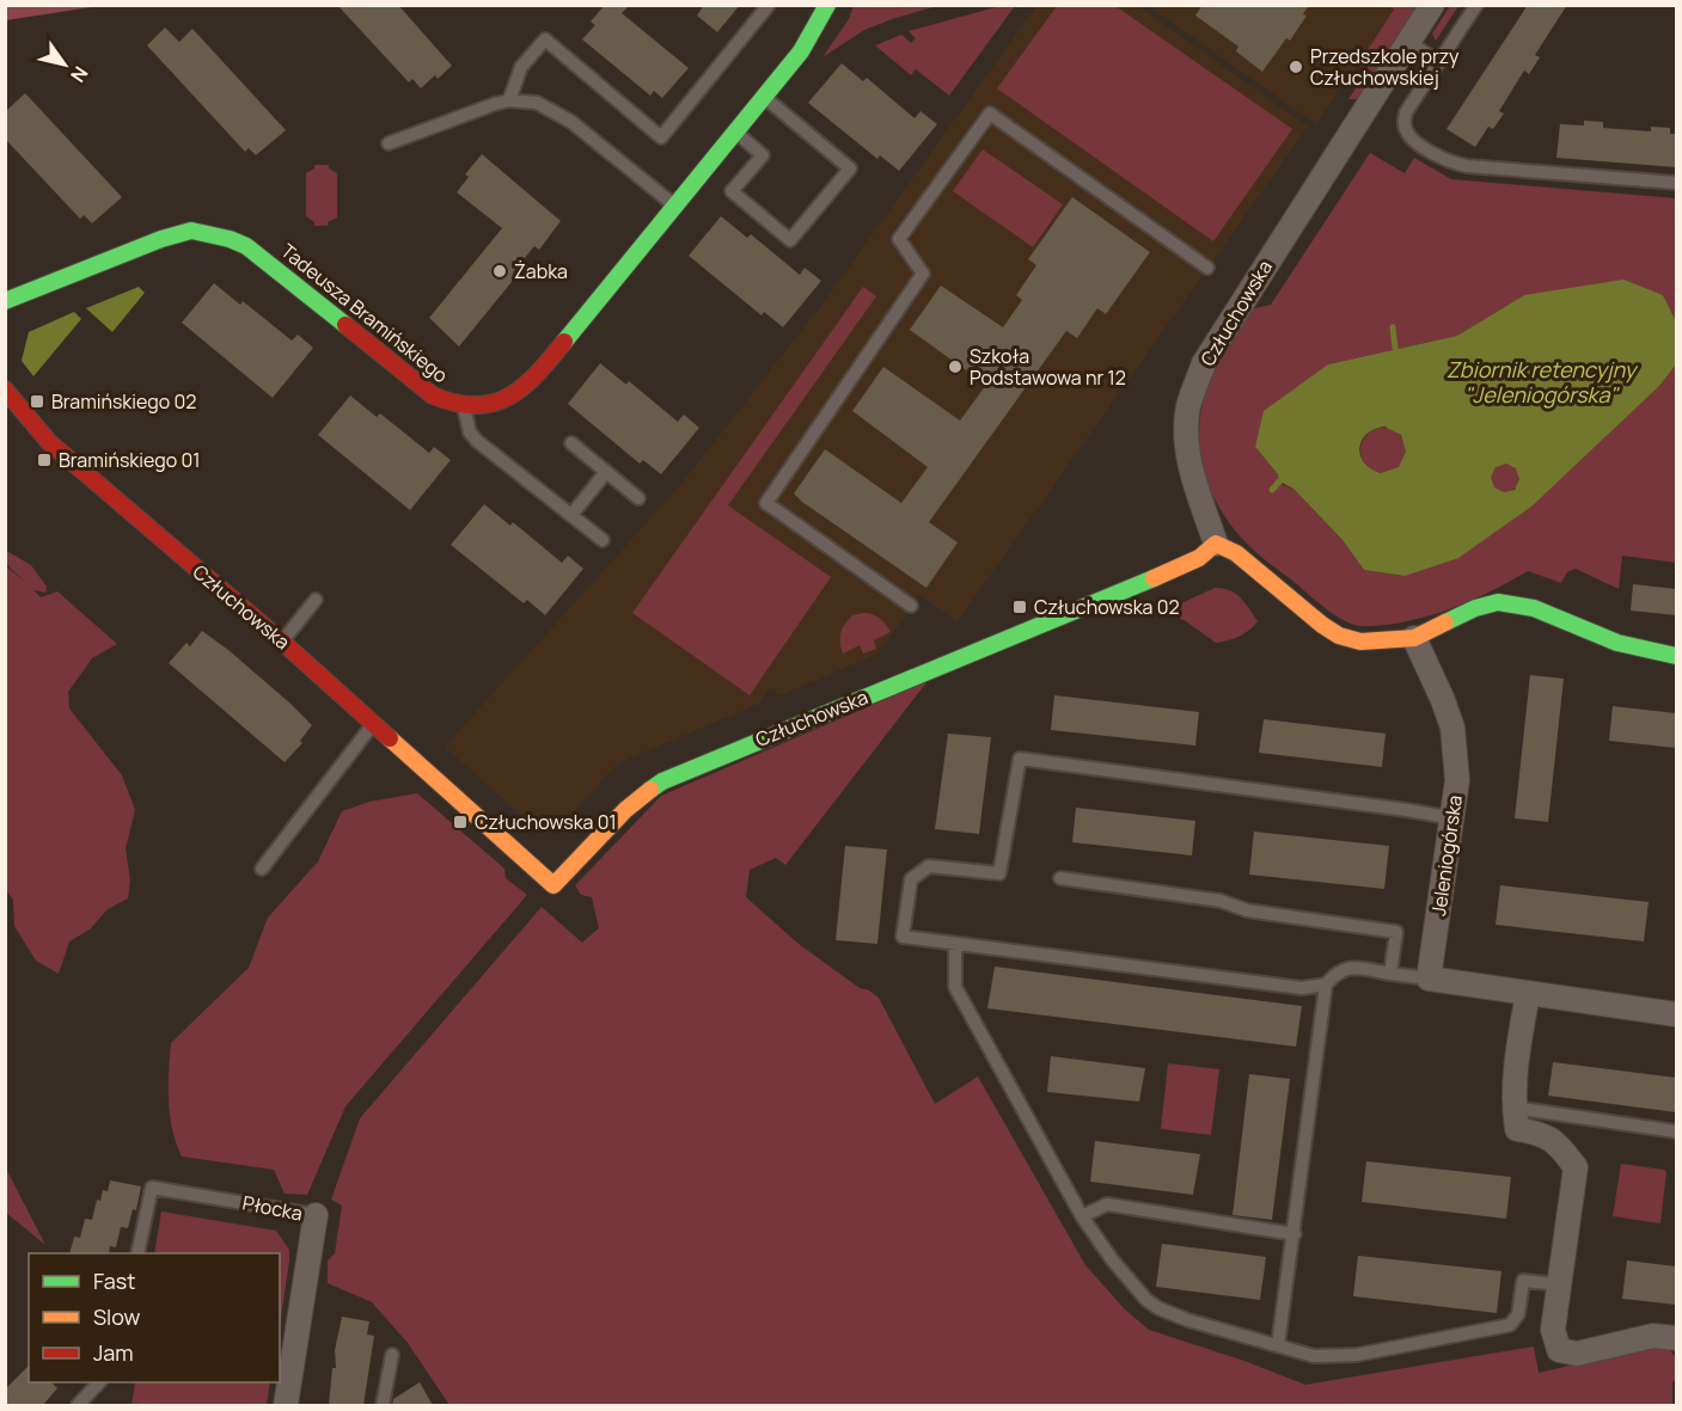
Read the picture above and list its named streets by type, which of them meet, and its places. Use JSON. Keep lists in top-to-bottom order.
{
  "streets": {
    "street": [
      "Tadeusza Bramińskiego",
      "Człuchowska",
      "Jeleniogórska",
      "Płocka"
    ]
  },
  "water": ["Zbiornik retencyjny \"Jeleniogórska\""],
  "places": {
    "other": ["Przedszkole przy Człuchowskiej", "Żabka", "Szkoła Podstawowa nr 12"],
    "transit": [
      "Bramińskiego 02",
      "Bramińskiego 01",
      "Człuchowska 02",
      "Człuchowska 01"
    ]
  },
  "legend": ["Fast", "Slow", "Jam"],
  "north": "bottom right"
}
